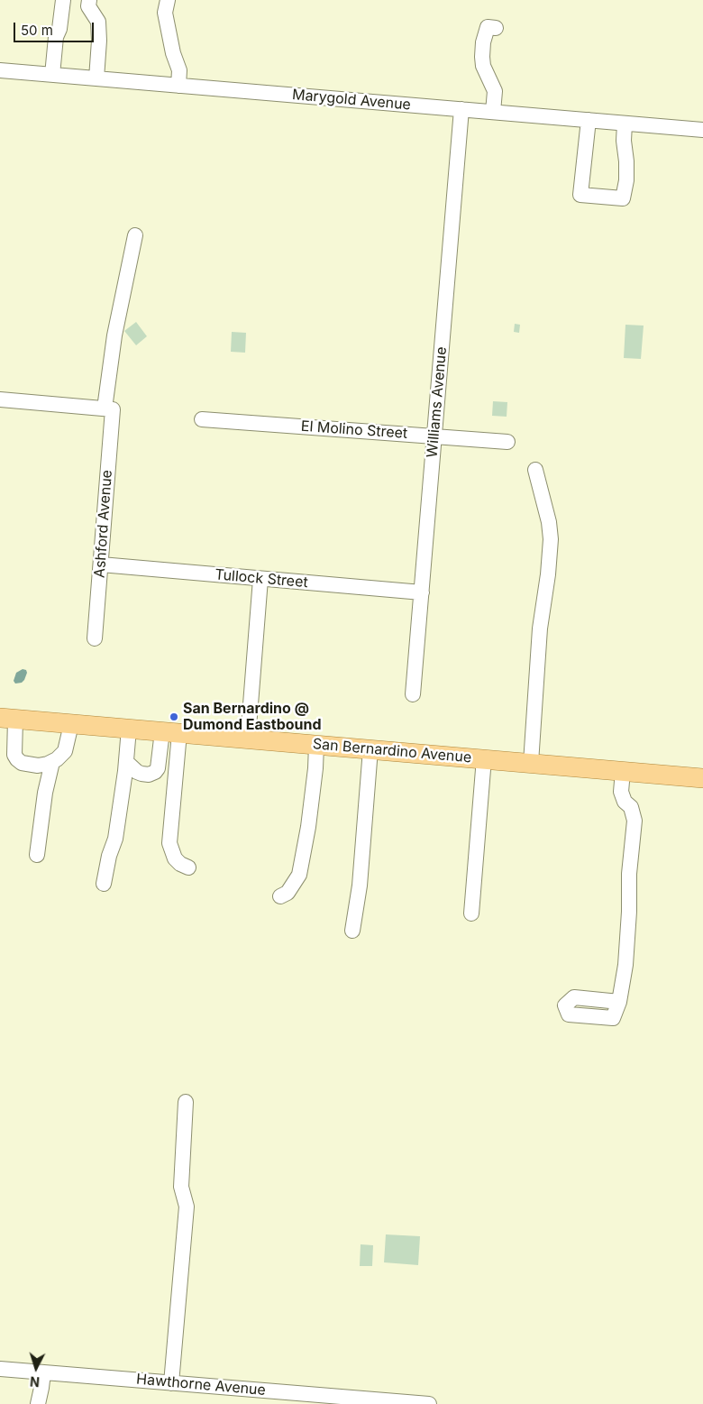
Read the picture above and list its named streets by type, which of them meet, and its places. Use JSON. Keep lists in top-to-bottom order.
{
  "streets": {
    "main road": ["San Bernardino Avenue"],
    "street": [
      "Marygold Avenue",
      "Williams Avenue",
      "El Molino Street",
      "Ashford Avenue",
      "Tullock Street",
      "Hawthorne Avenue"
    ]
  },
  "crossings": [
    ["Marygold Avenue", "Williams Avenue"],
    ["Williams Avenue", "El Molino Street"],
    ["Williams Avenue", "Tullock Street"],
    ["Ashford Avenue", "Tullock Street"]
  ],
  "places": ["San Bernardino @ Dumond Eastbound"],
  "scale_bar": "50 m",
  "north": "bottom"
}
